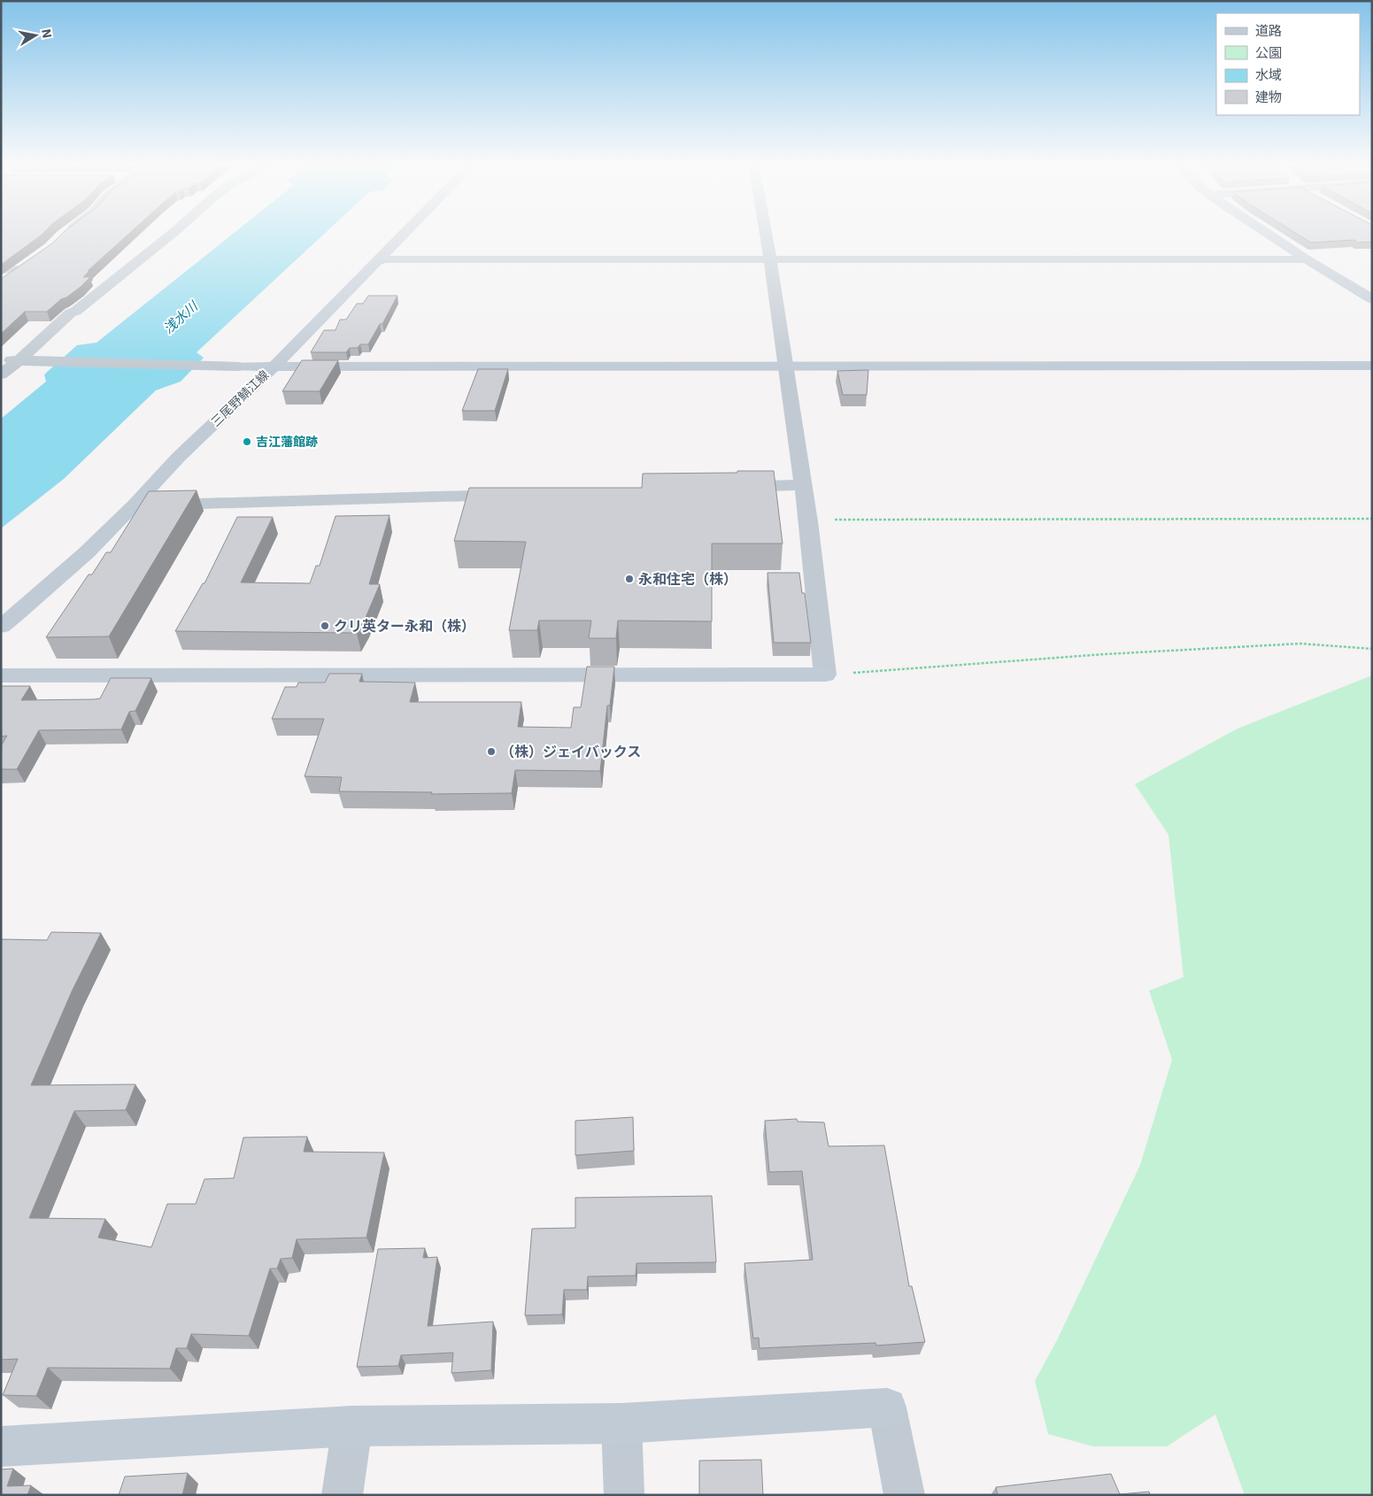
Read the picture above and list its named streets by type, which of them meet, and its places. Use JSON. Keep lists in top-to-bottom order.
{
  "streets": {
    "street": ["三尾野鯖江線"]
  },
  "water": ["浅水川"],
  "places": [
    "吉江藩館跡",
    "永和住宅（株）",
    "クリ英ター永和（株）",
    "（株）ジェイバックス"
  ],
  "legend": [
    "道路",
    "公園",
    "水域",
    "建物"
  ],
  "north": "right"
}
